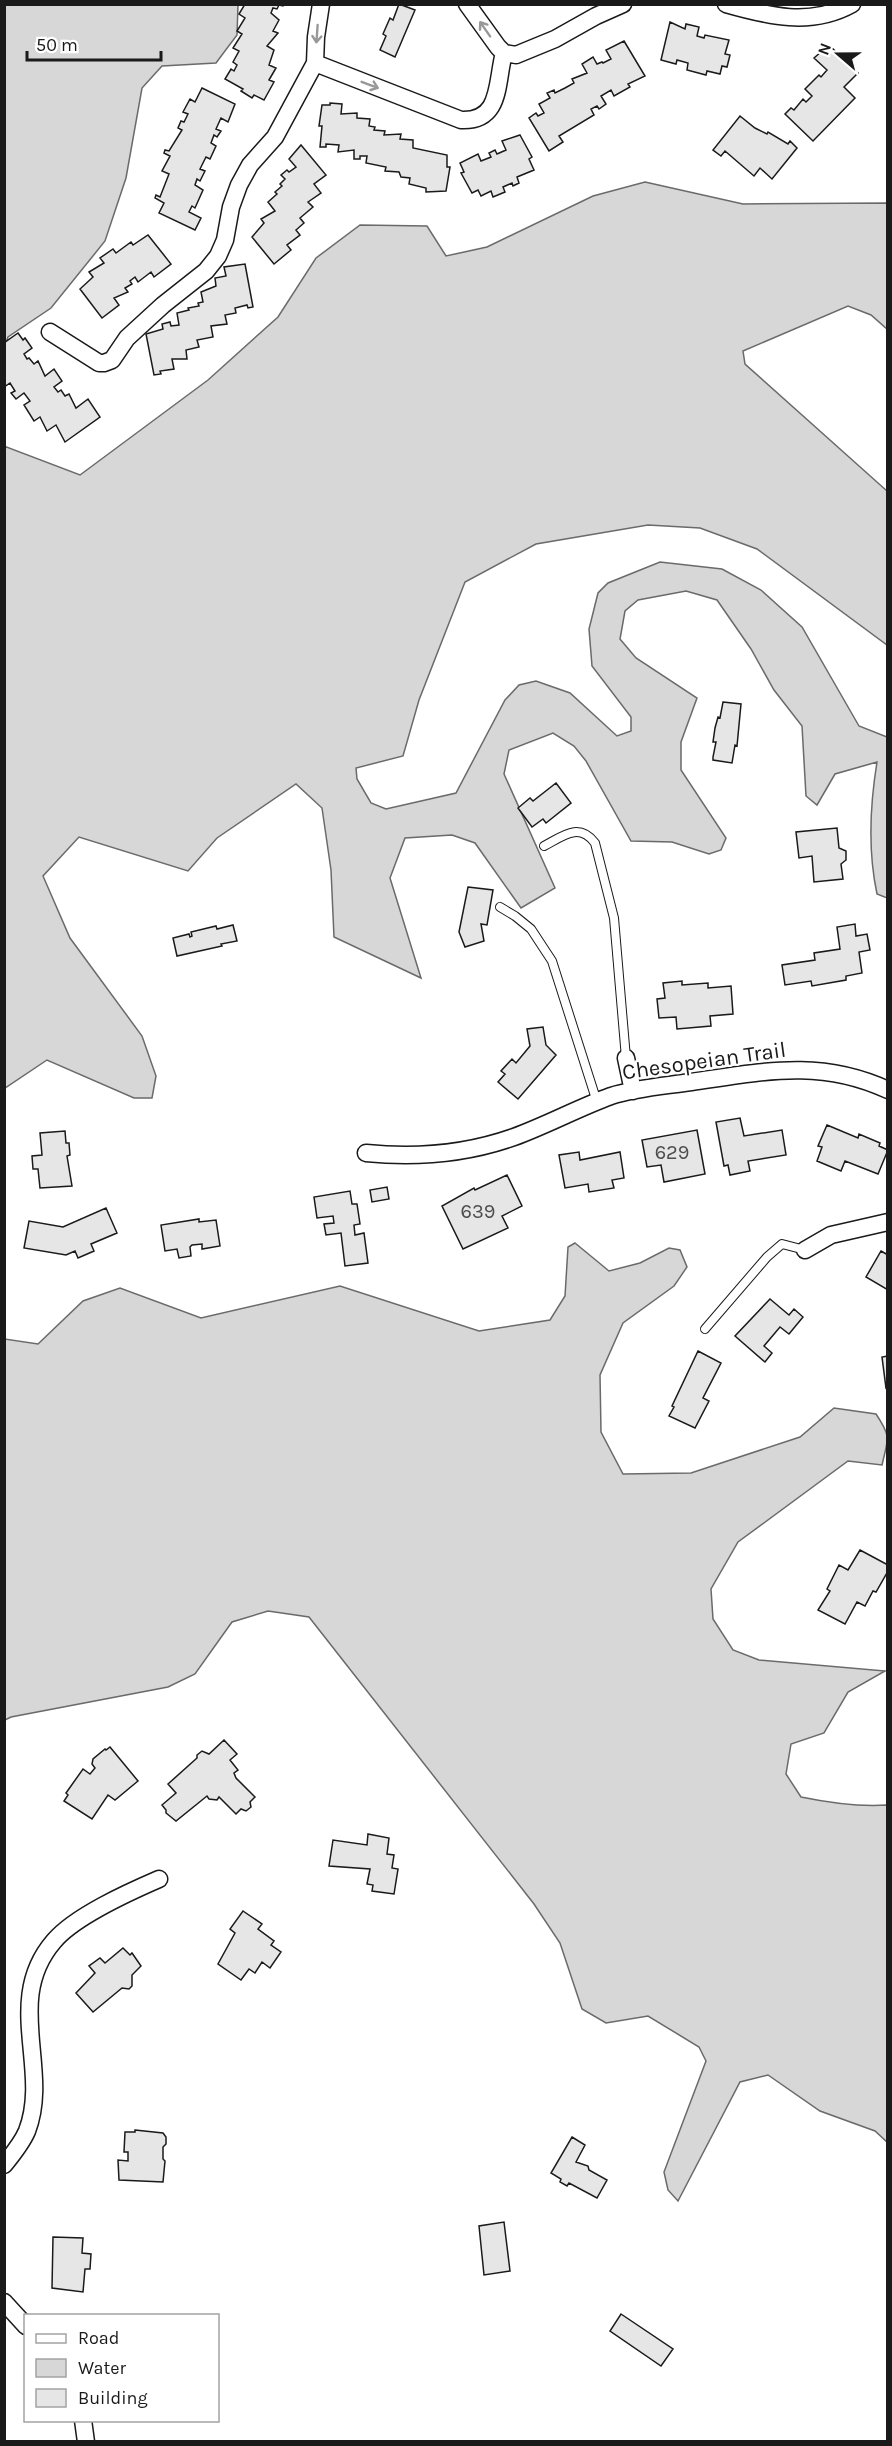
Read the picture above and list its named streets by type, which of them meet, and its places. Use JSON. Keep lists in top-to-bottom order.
{
  "streets": {
    "street": ["Chesopeian Trail"]
  },
  "house_numbers": ["629", "639"],
  "legend": ["Road", "Water", "Building"],
  "scale_bar": "50 m",
  "north": "left"
}
